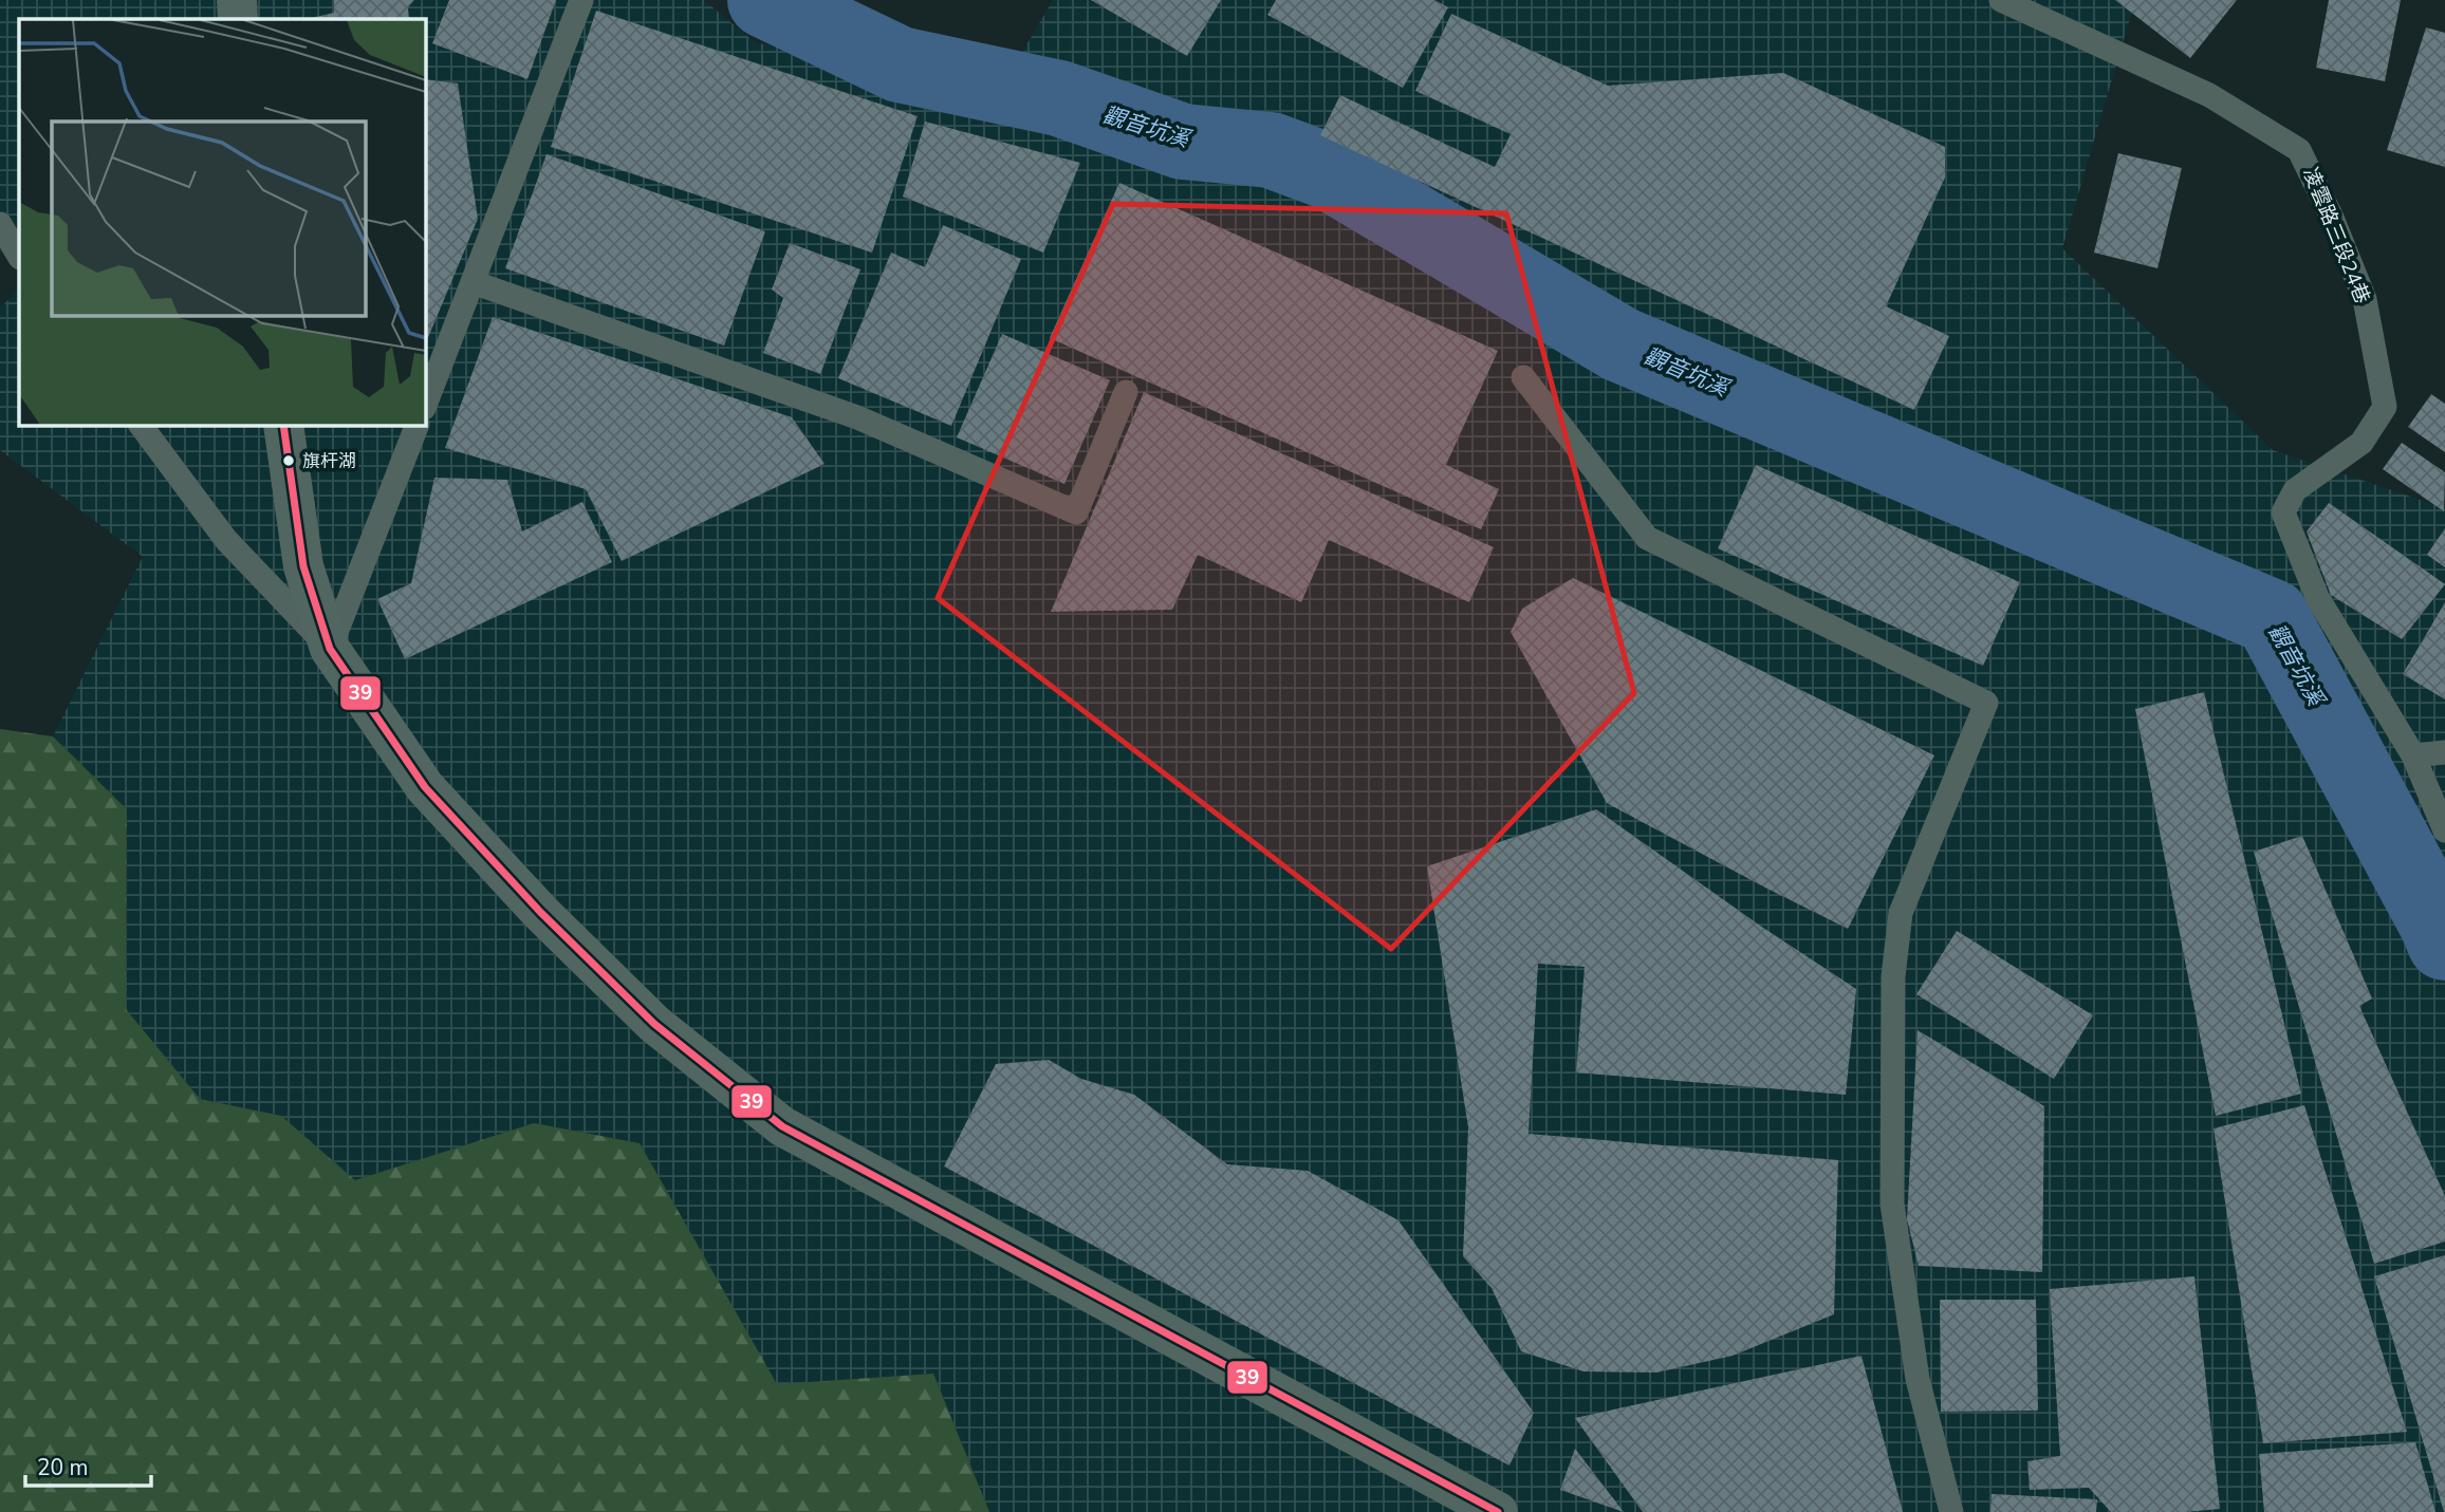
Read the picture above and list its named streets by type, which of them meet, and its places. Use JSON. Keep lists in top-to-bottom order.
{
  "streets": {
    "lane": ["凌雲路三段24巷"]
  },
  "water": ["觀音坑溪"],
  "places": ["旗杆湖"],
  "lines": ["transit line 39"],
  "scale_bar": "20 m"
}
